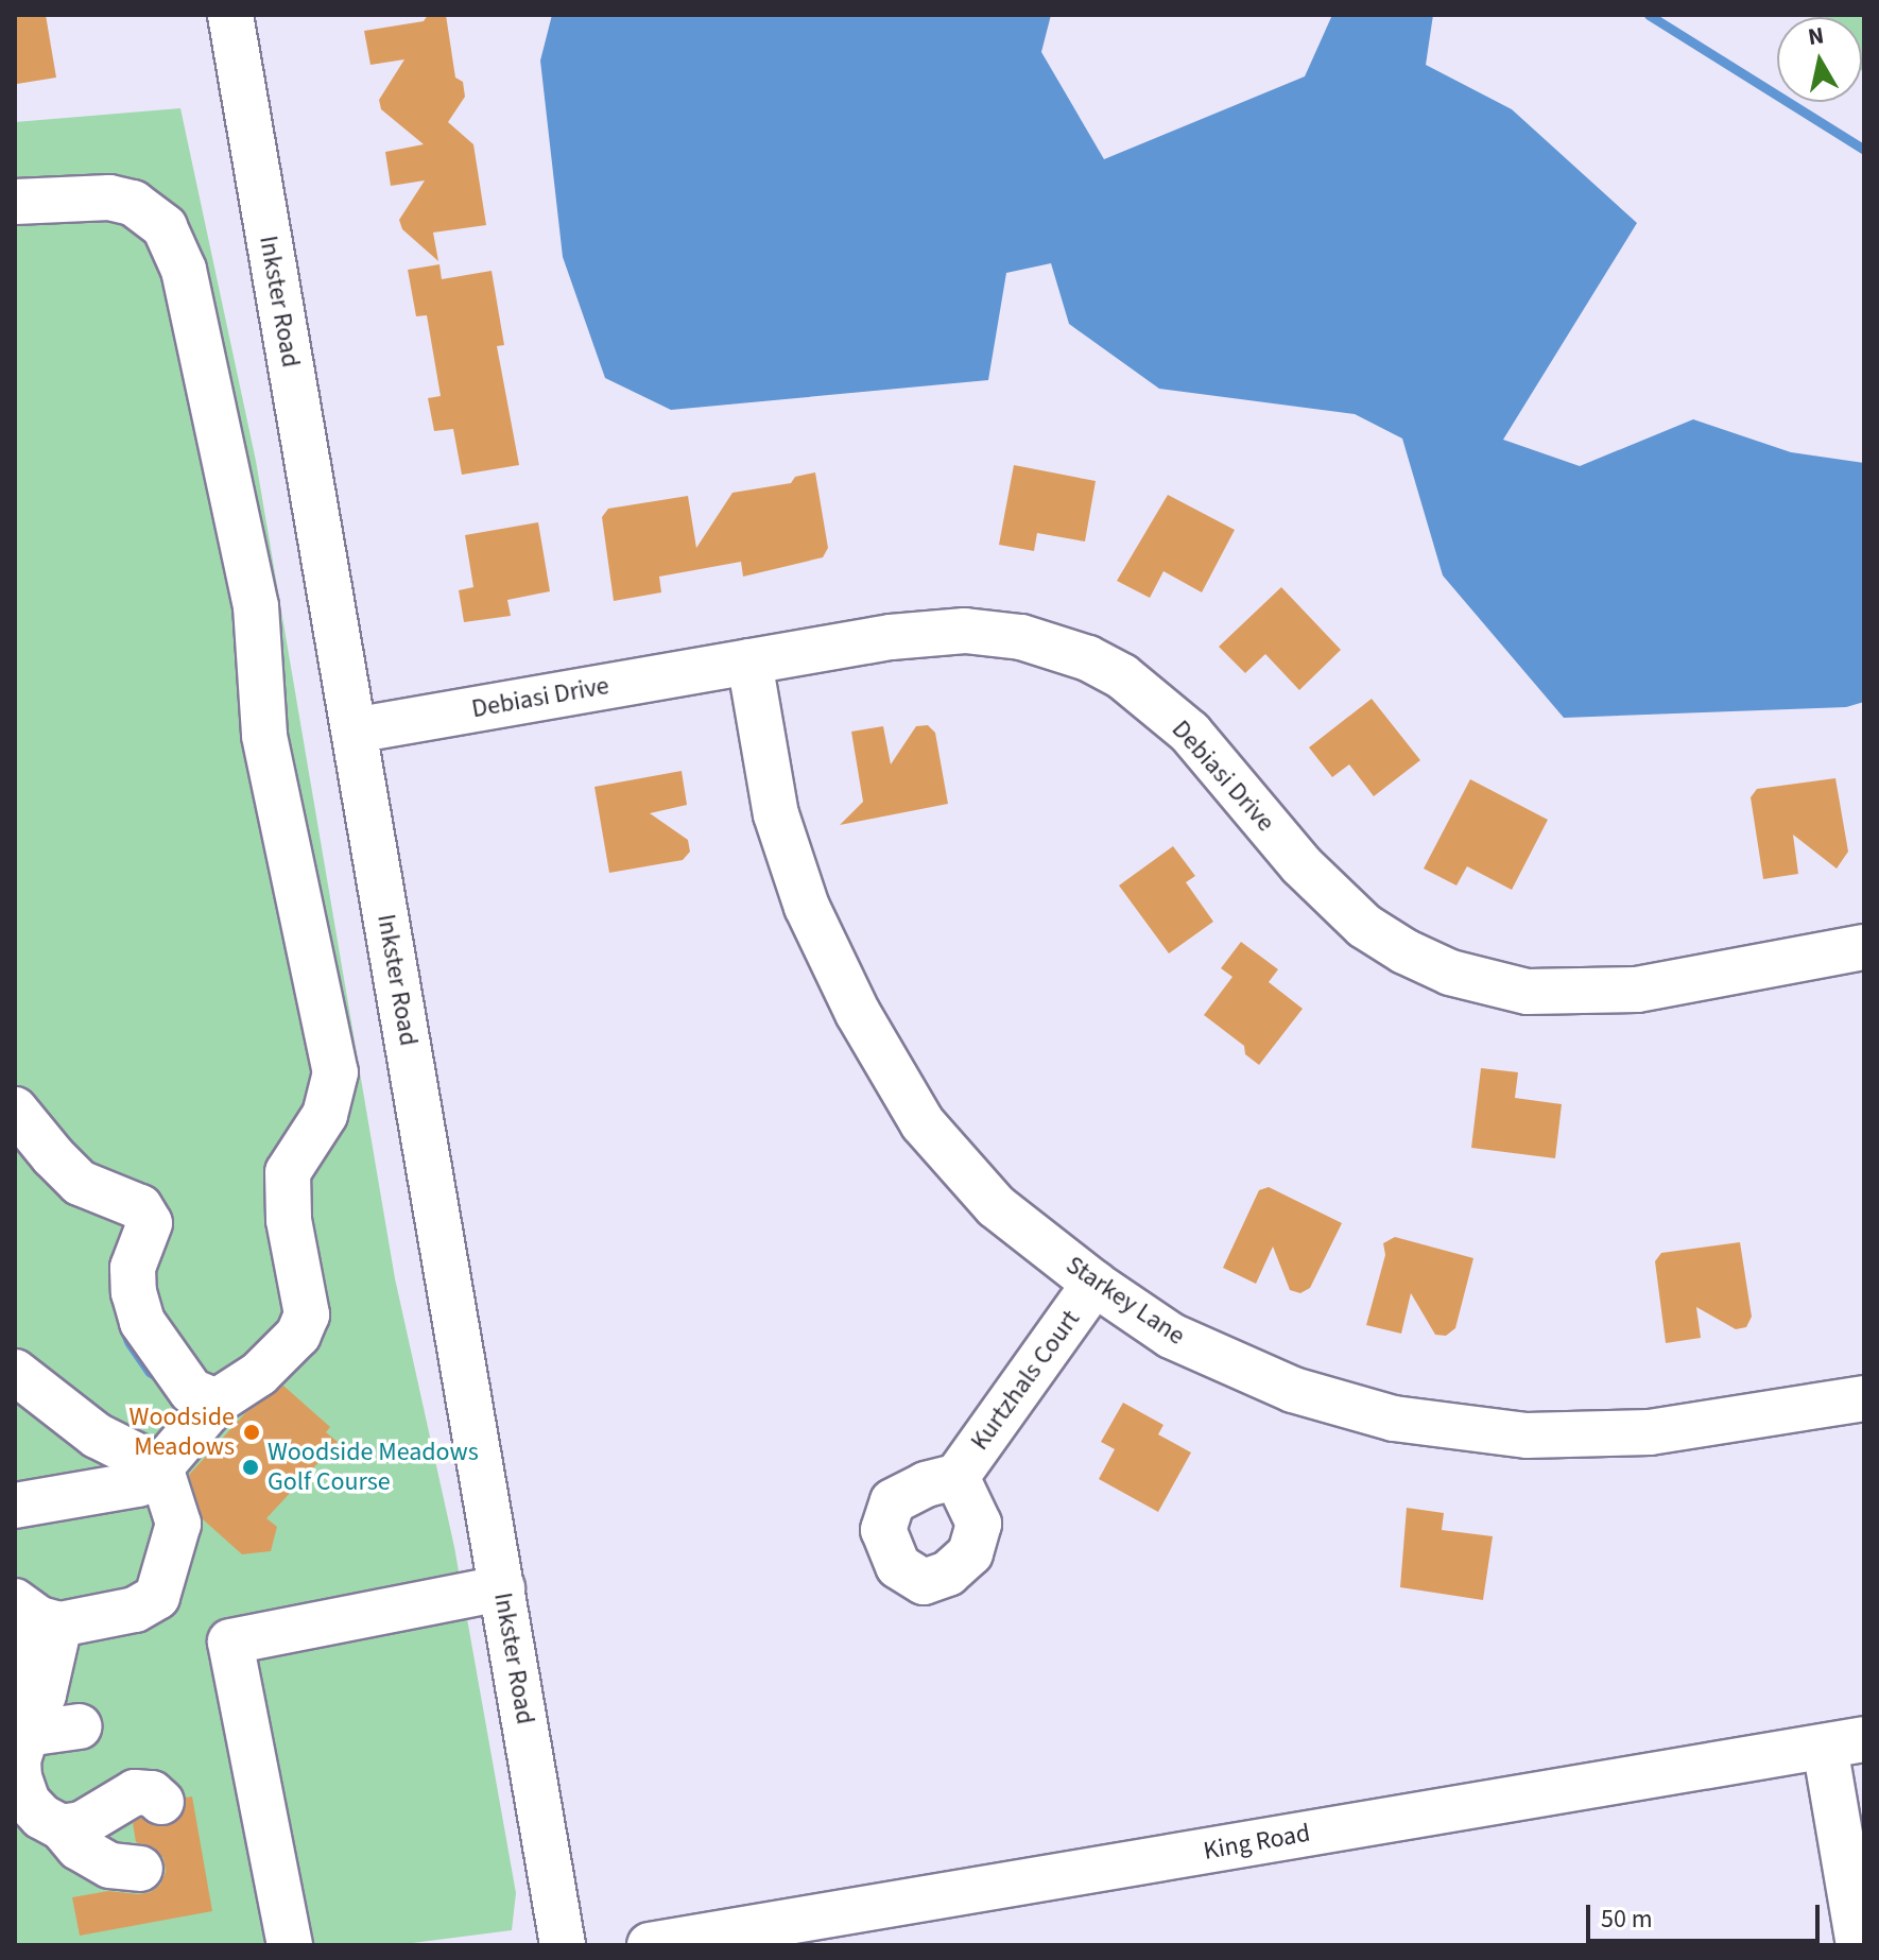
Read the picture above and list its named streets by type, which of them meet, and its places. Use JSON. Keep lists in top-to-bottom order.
{
  "streets": {
    "street": [
      "Inkster Road",
      "Debiasi Drive",
      "Starkey Lane",
      "Kurtzhals Court",
      "King Road"
    ]
  },
  "crossings": [
    ["Inkster Road", "Debiasi Drive"],
    ["Debiasi Drive", "Starkey Lane"],
    ["Starkey Lane", "Kurtzhals Court"]
  ],
  "places": ["Woodside Meadows", "Woodside Meadows Golf Course"],
  "scale_bar": "50 m",
  "north": "top"
}
